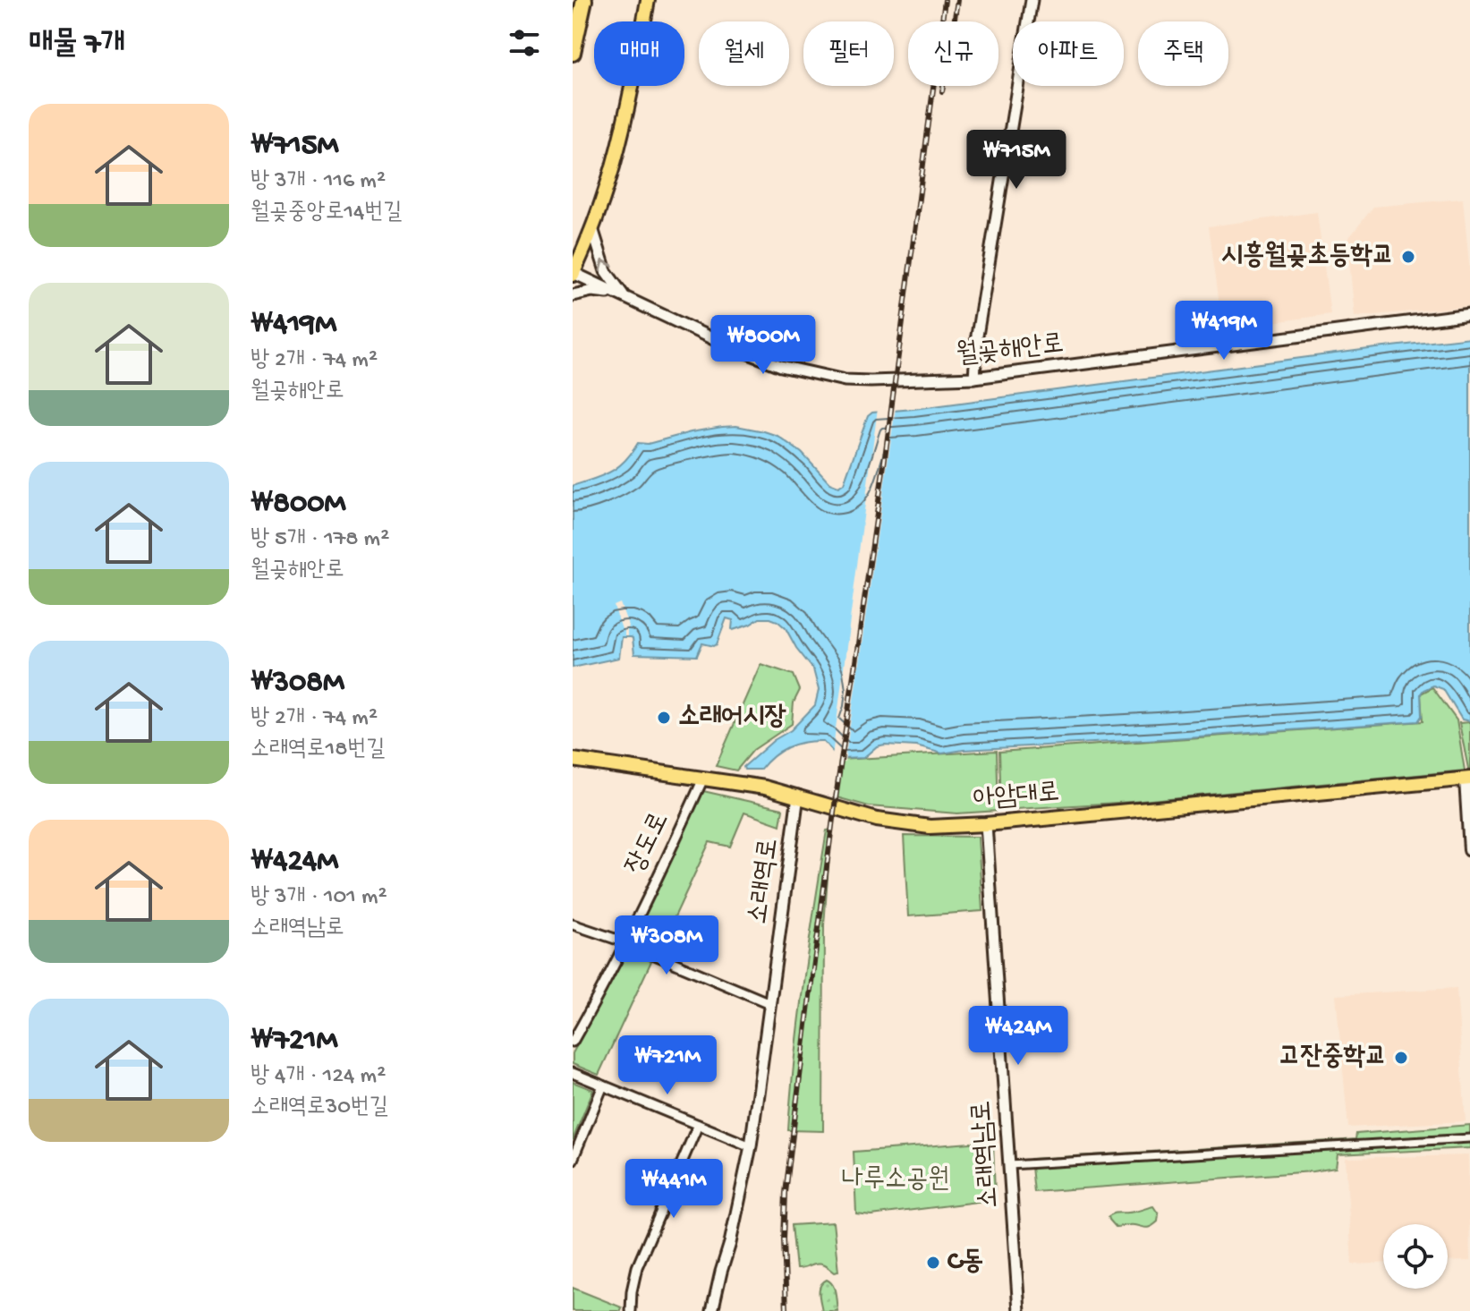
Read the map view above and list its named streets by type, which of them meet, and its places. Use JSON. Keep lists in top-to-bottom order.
{
  "streets": {
    "main road": ["아암대로"],
    "street": [
      "월곶해안로",
      "장도로",
      "소래역로",
      "소래역남로"
    ]
  },
  "crossings": [
    ["아암대로", "장도로"],
    ["아암대로", "소래역로"],
    ["아암대로", "소래역남로"]
  ],
  "parks": ["나루소공원"],
  "places": [
    "시흥월곶초등학교",
    "소래어시장",
    "고잔중학교",
    "C동"
  ],
  "page": {
    "heading": "매물 7개",
    "chip": [
      "매매",
      "월세",
      "필터",
      "신규",
      "아파트",
      "주택"
    ],
    "list": [
      {
        "name": "₩715M",
        "note": "방 3개 · 116 m² · 월곶중앙로14번길"
      },
      {
        "name": "₩419M",
        "note": "방 2개 · 74 m² · 월곶해안로"
      },
      {
        "name": "₩800M",
        "note": "방 5개 · 178 m² · 월곶해안로"
      },
      {
        "name": "₩308M",
        "note": "방 2개 · 74 m² · 소래역로18번길"
      },
      {
        "name": "₩424M",
        "note": "방 3개 · 101 m² · 소래역남로"
      },
      {
        "name": "₩721M",
        "note": "방 4개 · 124 m² · 소래역로30번길"
      }
    ],
    "price": [
      "₩715M",
      "₩419M",
      "₩800M",
      "₩308M",
      "₩424M",
      "₩721M",
      "₩441M"
    ]
  }
}
